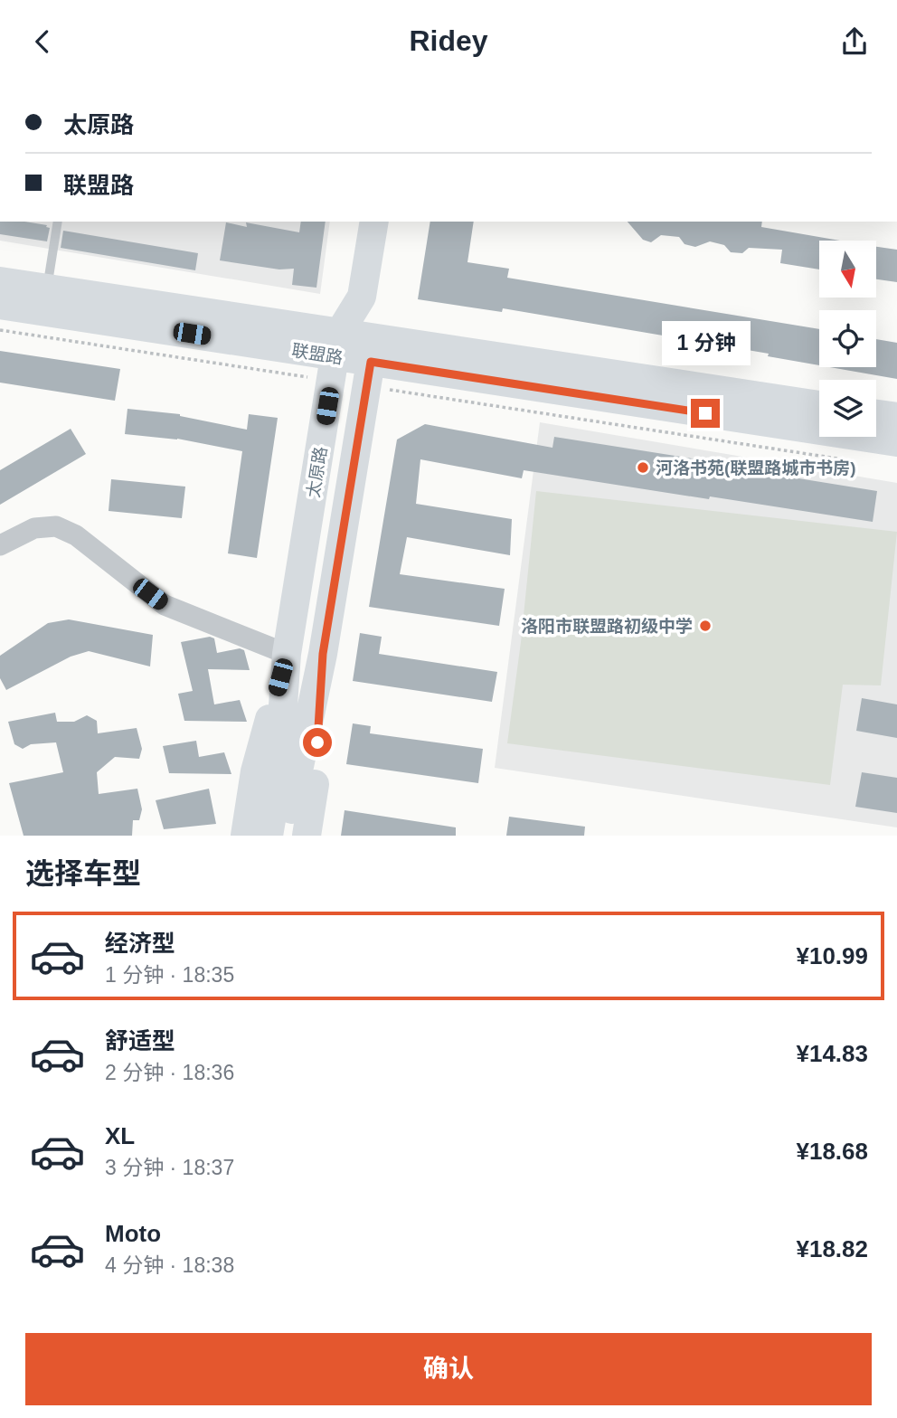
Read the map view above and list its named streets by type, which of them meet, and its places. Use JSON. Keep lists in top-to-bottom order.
{
  "streets": {
    "main road": ["联盟路", "太原路"]
  },
  "crossings": [
    ["联盟路", "太原路"]
  ],
  "places": ["河洛书苑(联盟路城市书房)", "洛阳市联盟路初级中学"],
  "north": "bottom",
  "page": {
    "header": "Ridey",
    "banner": ["太原路", "联盟路"],
    "bubble": "1 分钟",
    "heading": "选择车型",
    "list": [
      {
        "name": "经济型",
        "note": "1 分钟 · 18:35",
        "value": "¥10.99"
      },
      {
        "name": "舒适型",
        "note": "2 分钟 · 18:36",
        "value": "¥14.83"
      },
      {
        "name": "XL",
        "note": "3 分钟 · 18:37",
        "value": "¥18.68"
      },
      {
        "name": "Moto",
        "note": "4 分钟 · 18:38",
        "value": "¥18.82"
      }
    ],
    "buttons": "确认"
  }
}
